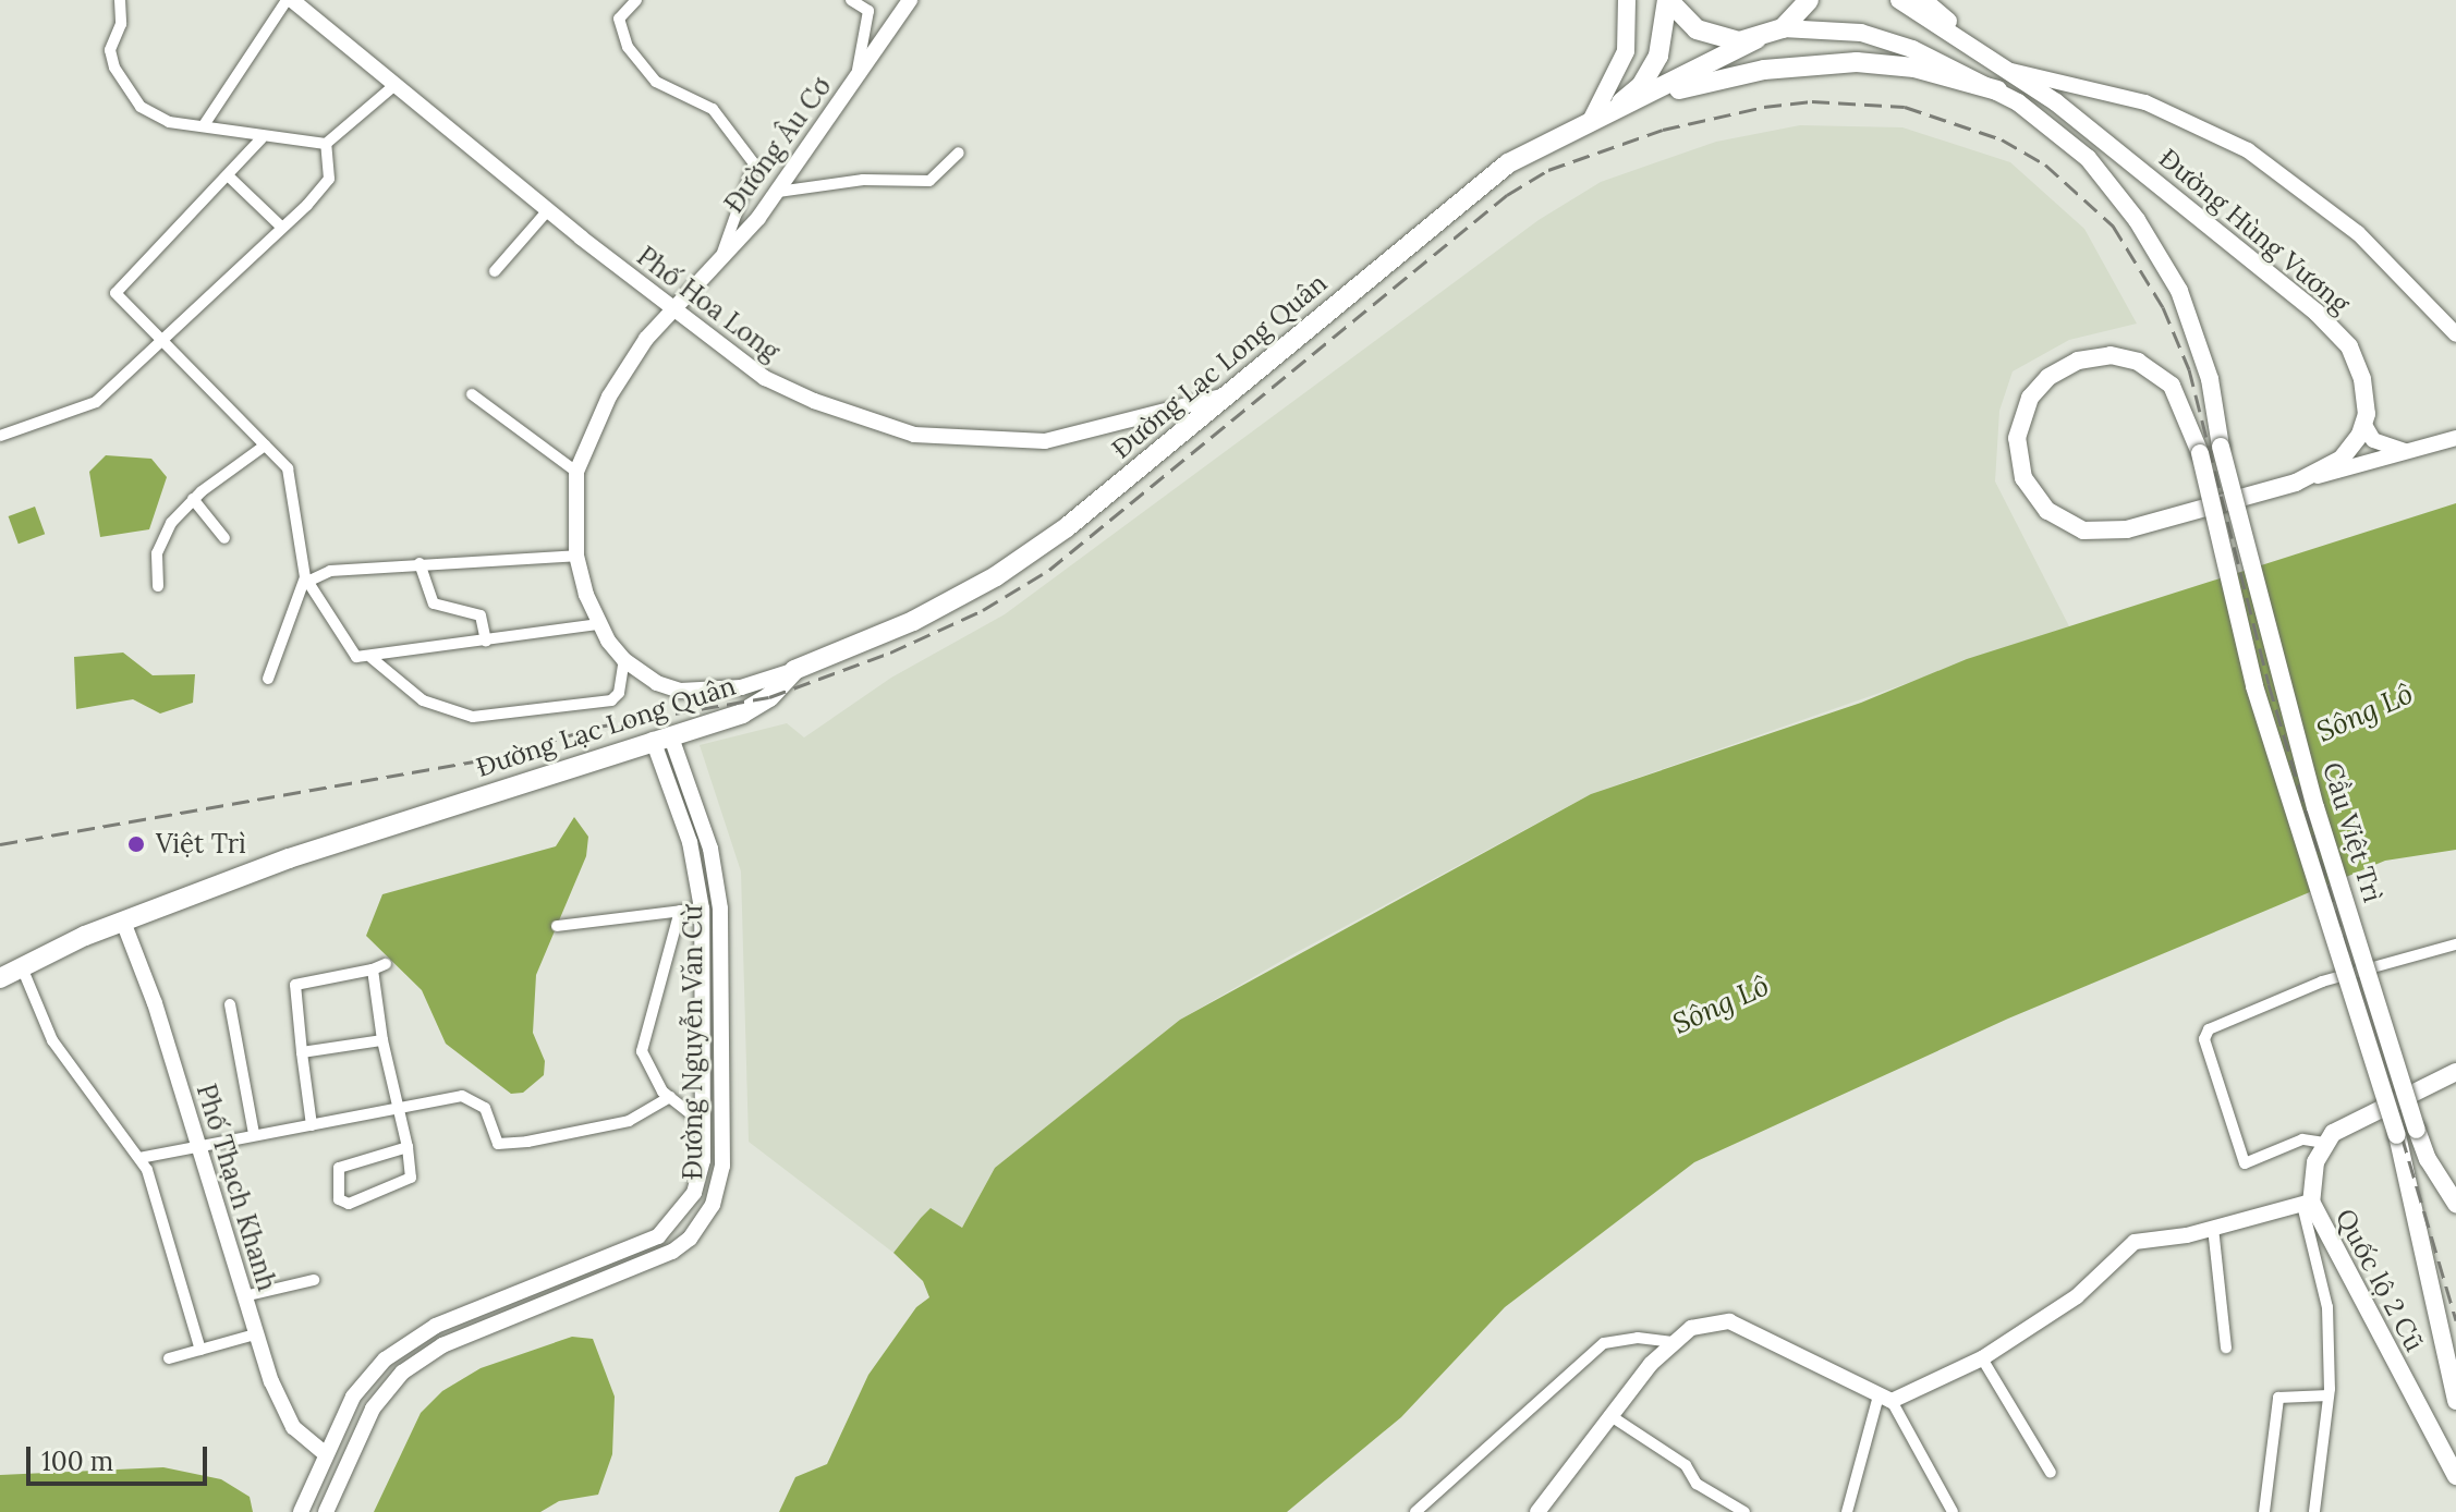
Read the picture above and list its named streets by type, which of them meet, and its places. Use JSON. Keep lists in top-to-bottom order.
{
  "streets": {
    "highway": ["Đường Lạc Long Quân"],
    "main road": ["Đường Hùng Vương", "Cầu Việt Trì", "Quốc lộ 2 Cũ"],
    "street": [
      "Đường Âu Cơ",
      "Phố Hoa Long",
      "Đường Nguyễn Văn Cừ",
      "Phố Thạch Khanh"
    ]
  },
  "crossings": [
    ["Đường Âu Cơ", "Phố Hoa Long"],
    ["Đường Âu Cơ", "Đường Lạc Long Quân"],
    ["Phố Hoa Long", "Đường Lạc Long Quân"],
    ["Đường Lạc Long Quân", "Đường Nguyễn Văn Cừ"],
    ["Đường Lạc Long Quân", "Phố Thạch Khanh"],
    ["Cầu Việt Trì", "Quốc lộ 2 Cũ"],
    ["Đường Nguyễn Văn Cừ", "Phố Thạch Khanh"]
  ],
  "water": ["Sông Lô"],
  "places": ["Việt Trì"],
  "scale_bar": "100 m"
}
